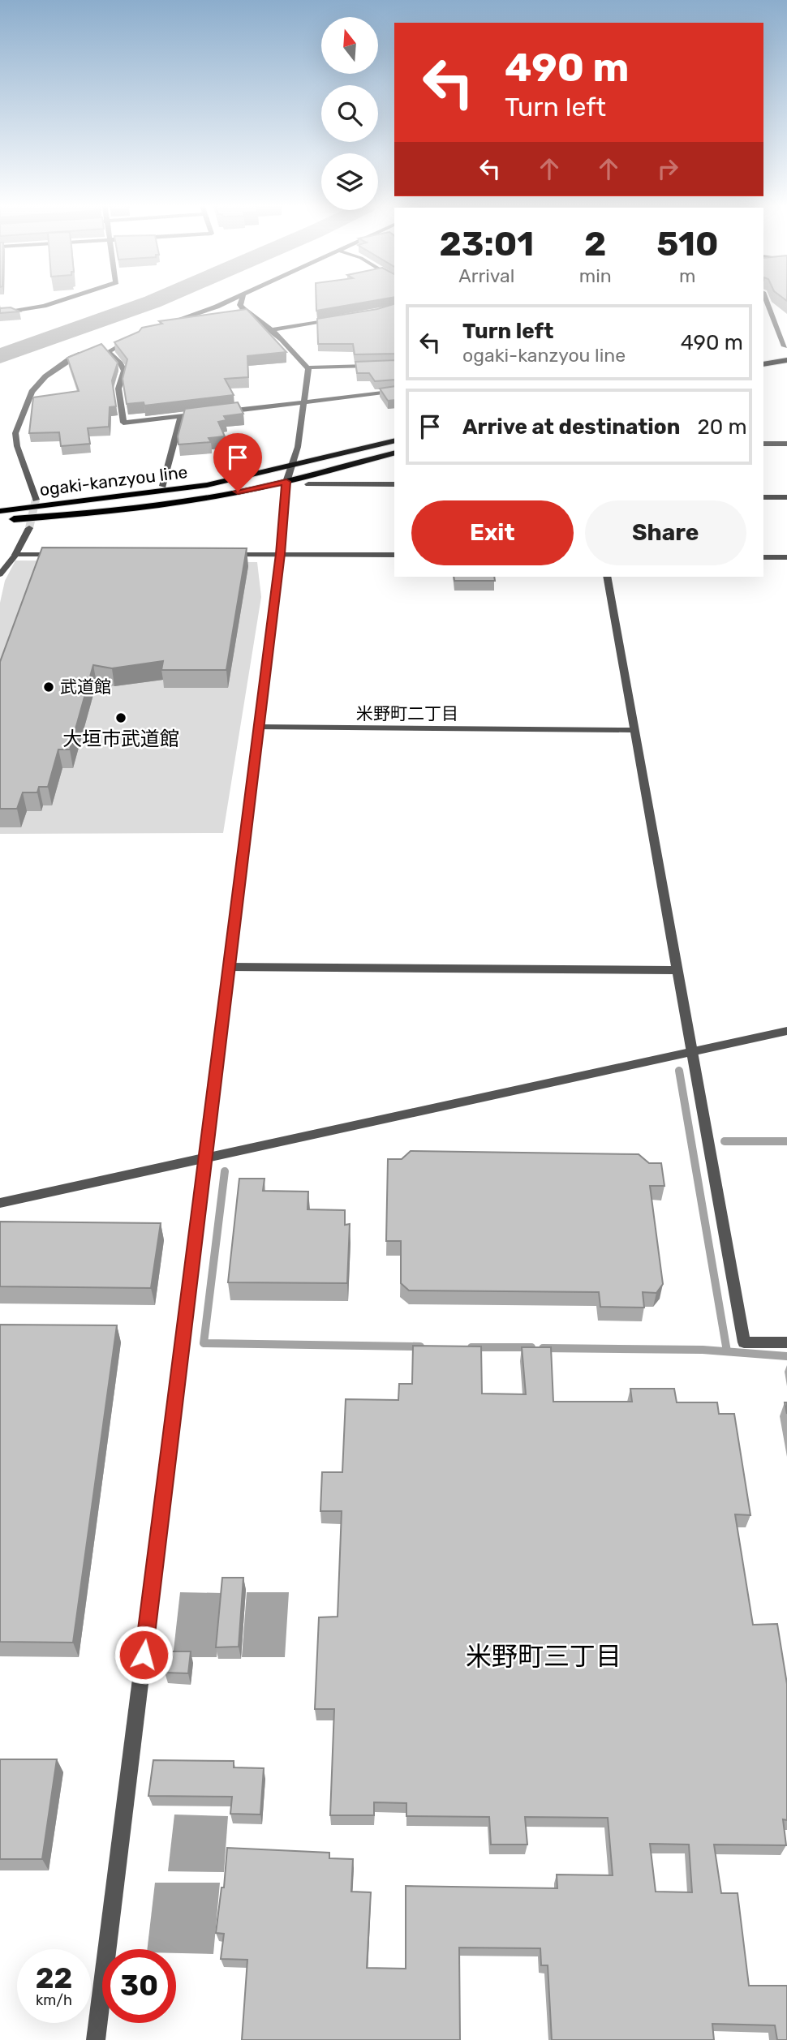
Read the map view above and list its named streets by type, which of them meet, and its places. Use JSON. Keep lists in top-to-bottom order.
{
  "streets": {
    "main road": ["ogaki-kanzyou line"]
  },
  "districts": ["米野町二丁目", "米野町三丁目"],
  "places": ["武道館", "大垣市武道館"],
  "north": "top",
  "page": {
    "turn": ["490 m", "Turn left"],
    "eta": [
      "23:01",
      "Arrival",
      "2",
      "min",
      "510",
      "m"
    ],
    "list": [
      {
        "name": "Turn left",
        "note": "ogaki-kanzyou line",
        "value": "490 m"
      },
      {
        "name": "Arrive at destination",
        "value": "20 m"
      }
    ],
    "buttons": ["Exit", "Share"],
    "speed": "22 km/h",
    "limit": "30"
  }
}
